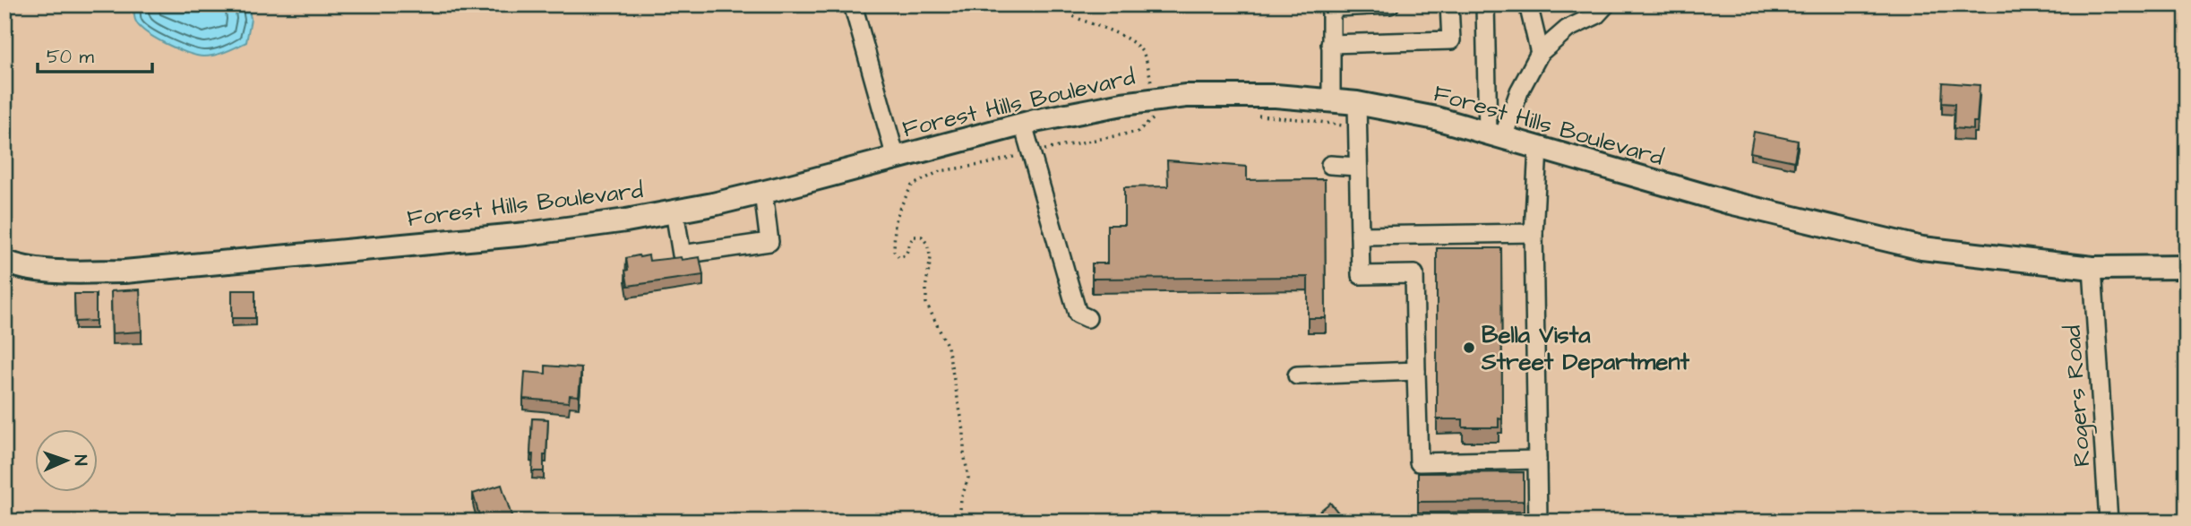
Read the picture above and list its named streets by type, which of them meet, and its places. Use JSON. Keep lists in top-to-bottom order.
{
  "streets": {
    "main road": ["Forest Hills Boulevard"],
    "street": ["Rogers Road"]
  },
  "crossings": [
    ["Forest Hills Boulevard", "Rogers Road"]
  ],
  "places": ["Bella Vista Street Department"],
  "scale_bar": "50 m",
  "north": "right"
}
